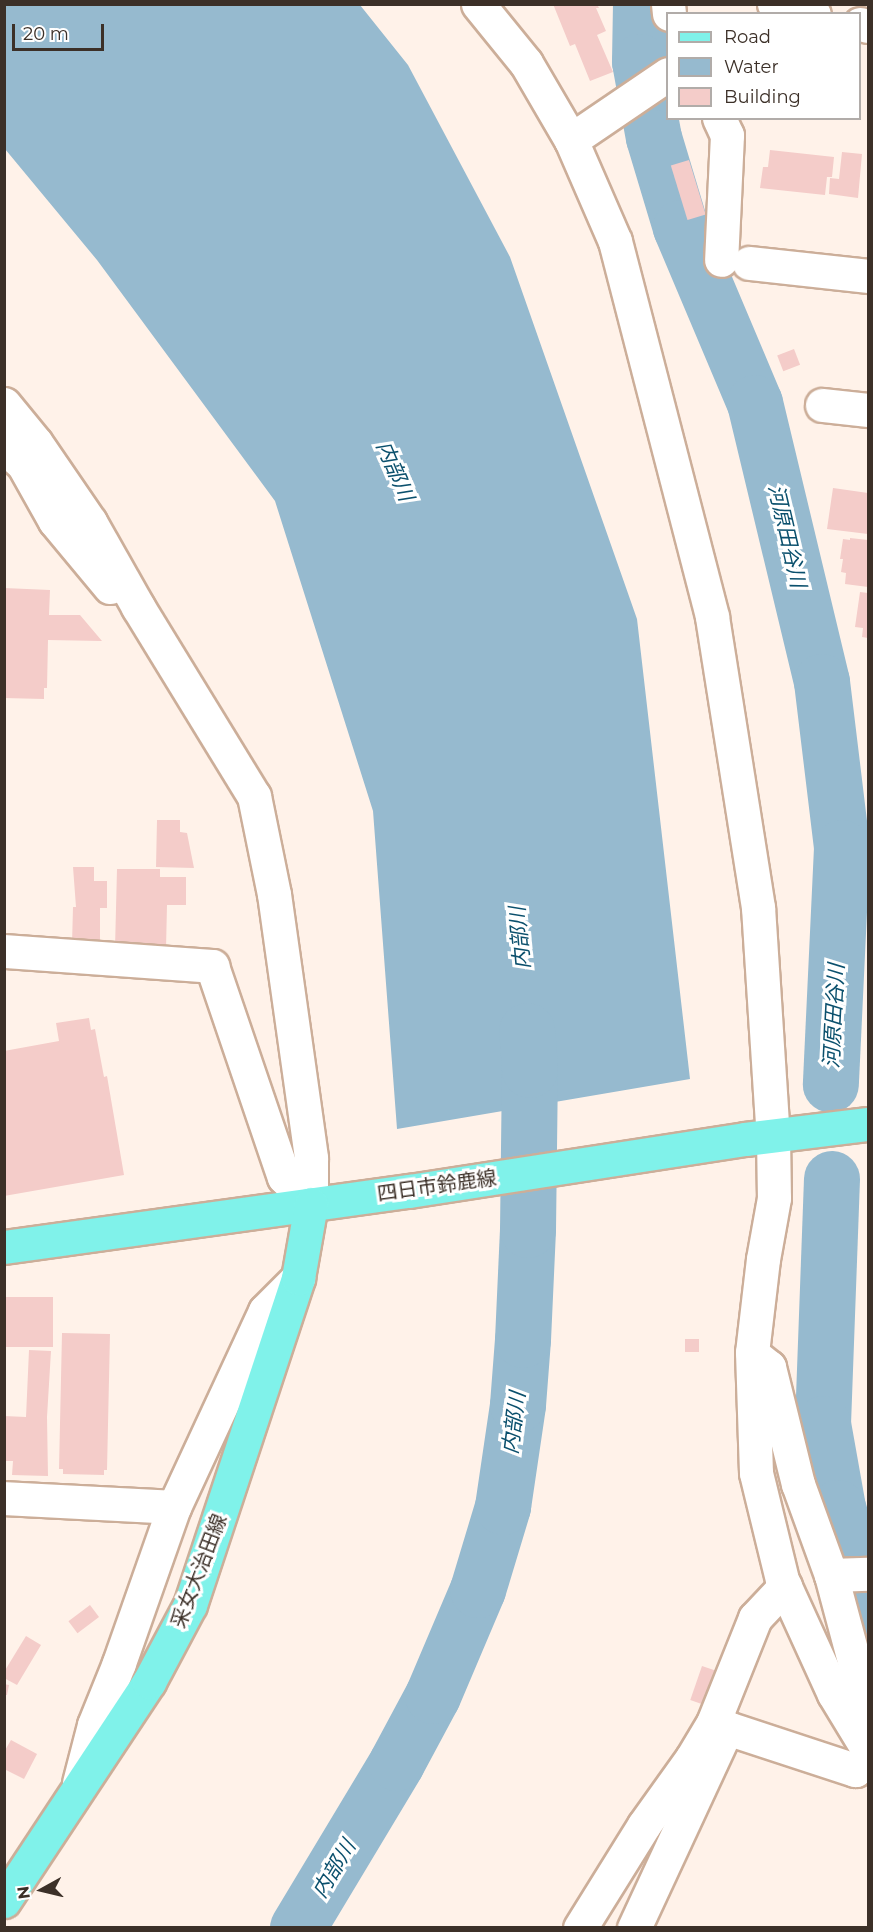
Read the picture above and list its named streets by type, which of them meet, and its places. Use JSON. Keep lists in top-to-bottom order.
{
  "streets": {
    "main road": ["四日市鈴鹿線", "采女大治田線"]
  },
  "crossings": [
    ["四日市鈴鹿線", "采女大治田線"]
  ],
  "water": ["内部川", "河原田谷川"],
  "legend": ["Road", "Water", "Building"],
  "scale_bar": "20 m",
  "north": "left"
}
